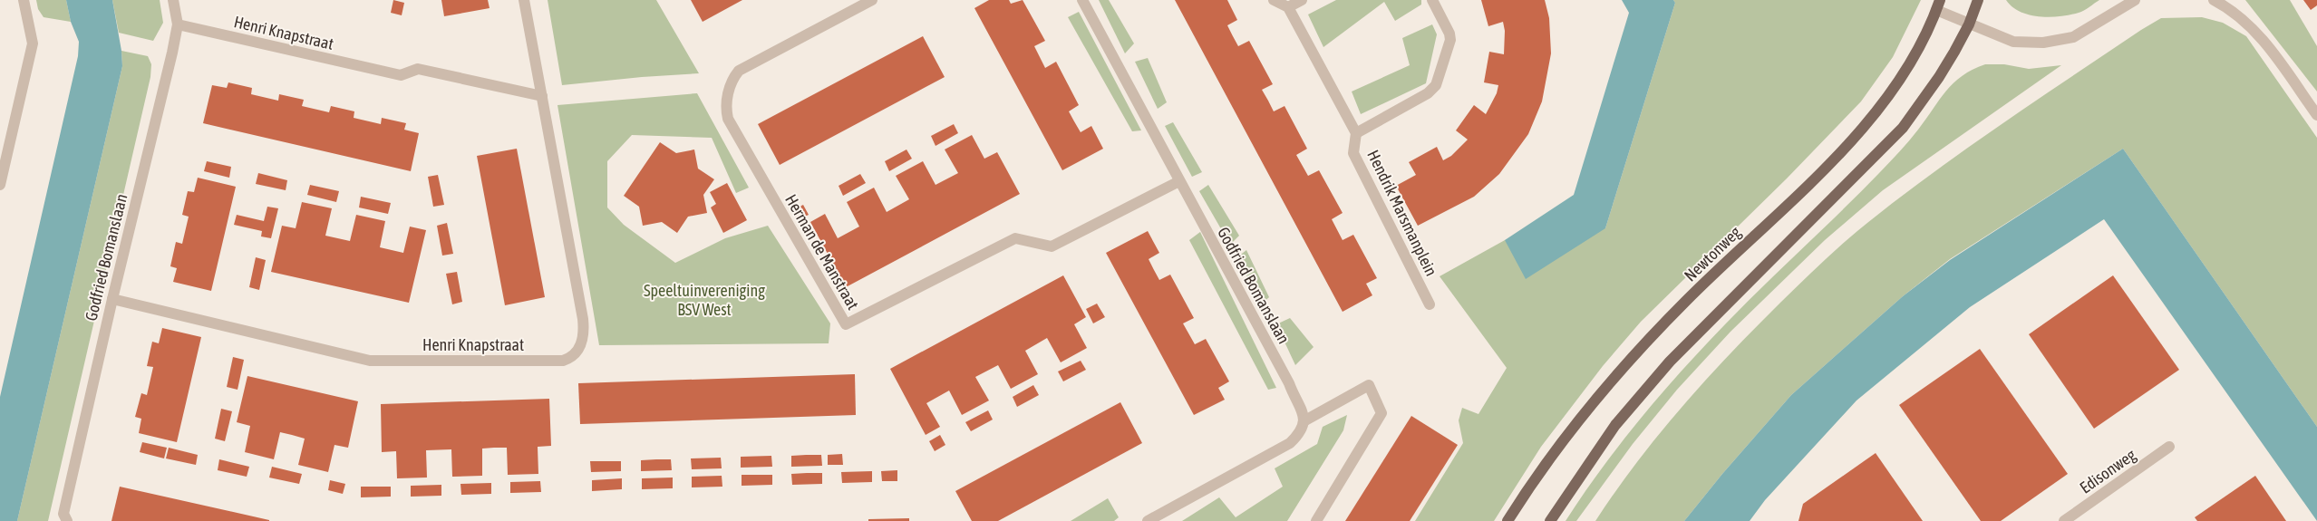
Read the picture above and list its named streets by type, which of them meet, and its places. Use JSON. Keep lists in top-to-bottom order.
{
  "streets": {
    "main road": ["Newtonweg"],
    "street": [
      "Henri Knapstraat",
      "Hendrik Marsmanplein",
      "Herman de Manstraat",
      "Godfried Bomanslaan",
      "Edisonweg"
    ]
  },
  "crossings": [
    ["Henri Knapstraat", "Godfried Bomanslaan"],
    ["Herman de Manstraat", "Godfried Bomanslaan"]
  ],
  "parks": ["Speeltuinvereniging BSV West"]
}
